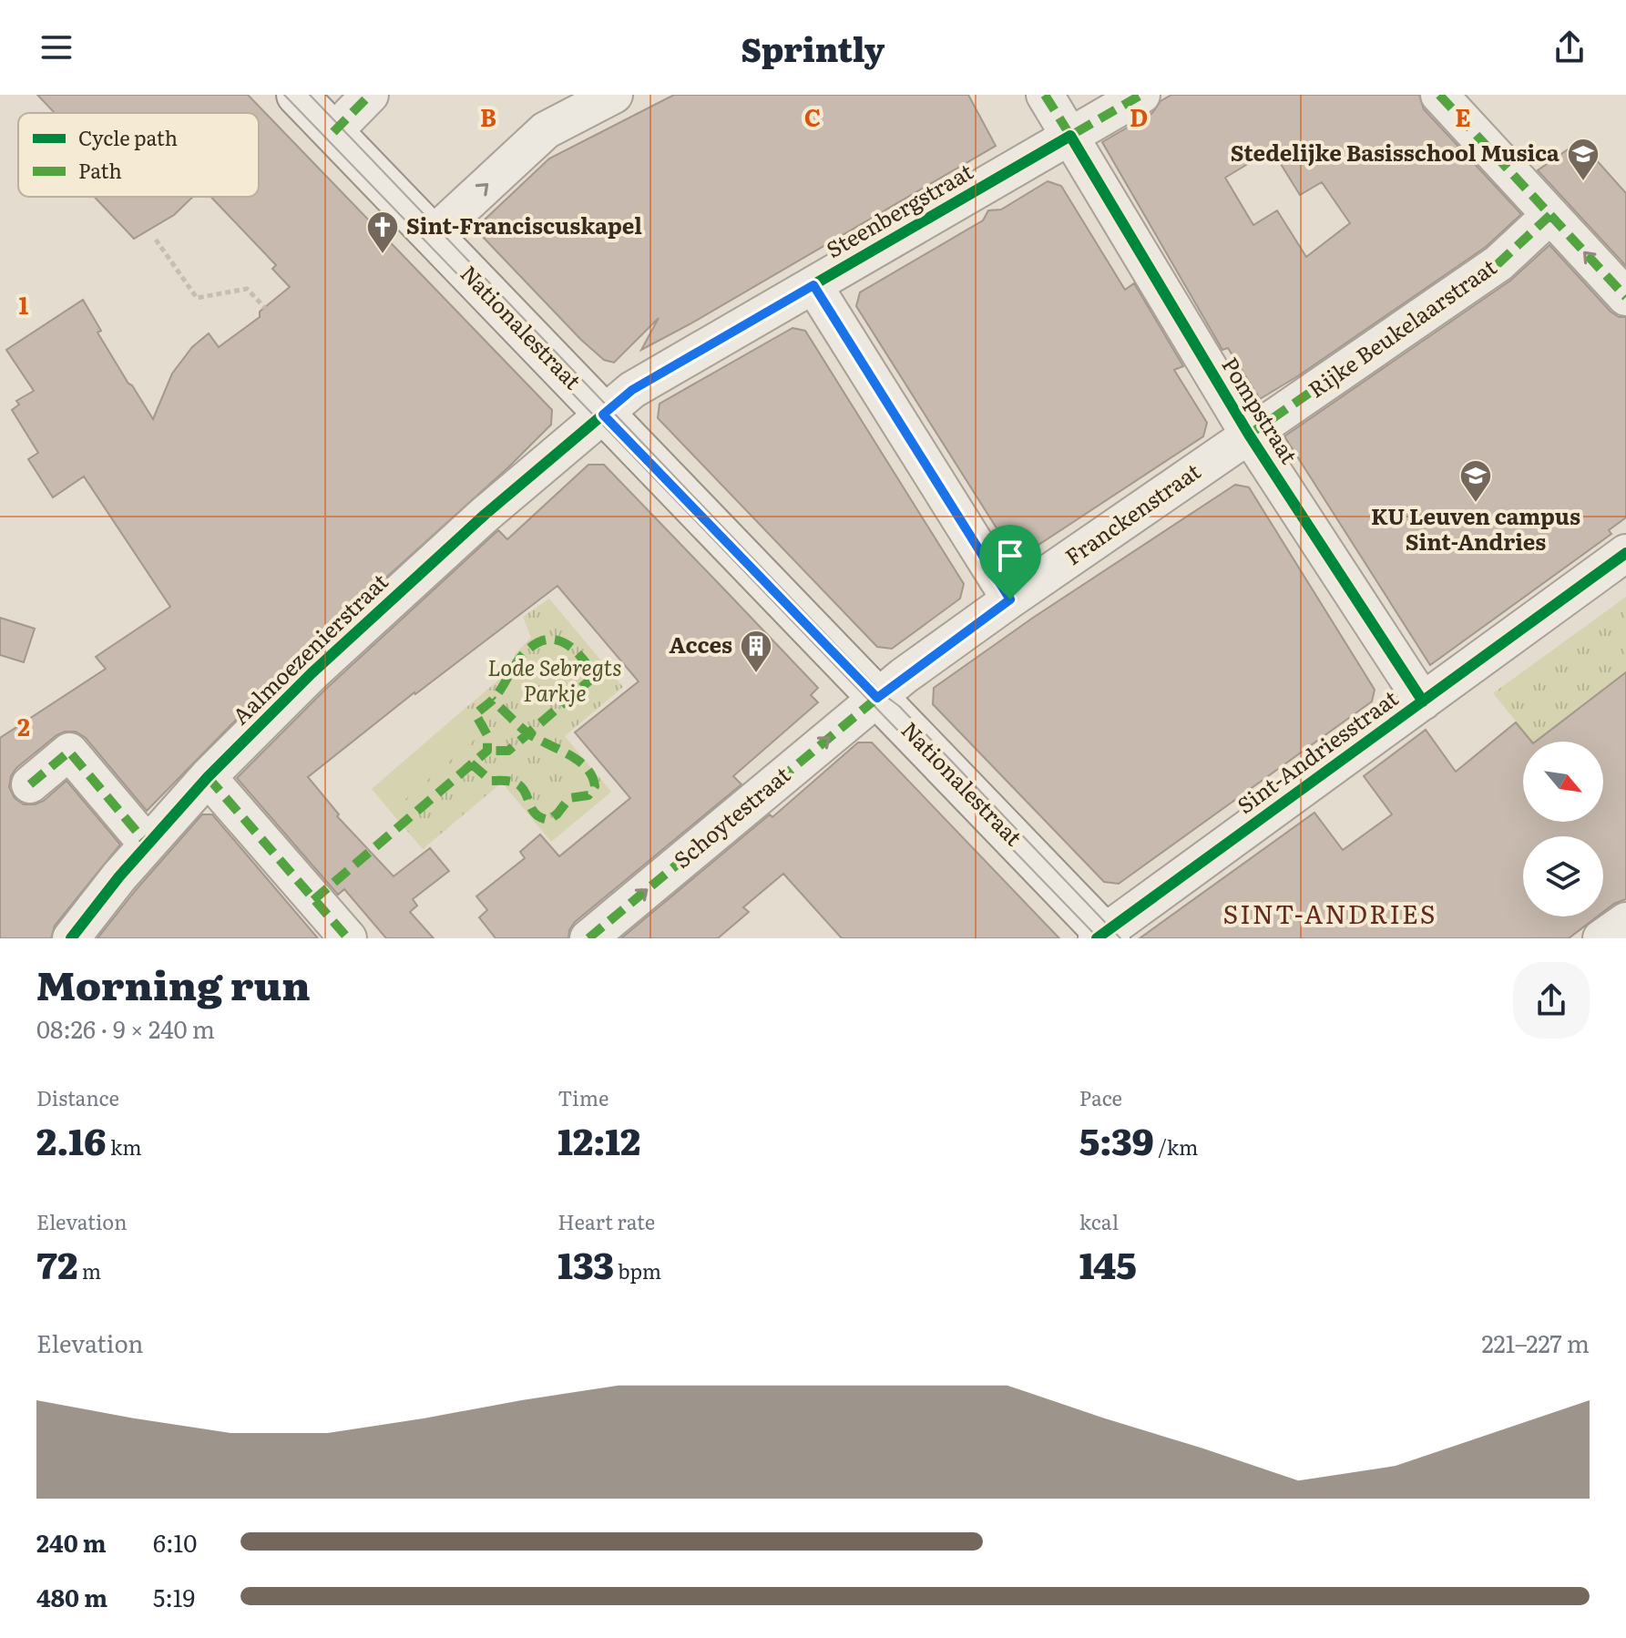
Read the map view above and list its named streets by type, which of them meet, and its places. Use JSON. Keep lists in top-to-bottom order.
{
  "streets": {
    "street": [
      "Steenbergstraat",
      "Nationalestraat",
      "Rijke Beukelaarstraat",
      "Pompstraat",
      "Franckenstraat",
      "Aalmoezenierstraat",
      "Sint-Andriesstraat",
      "Schoytestraat"
    ]
  },
  "crossings": [
    ["Steenbergstraat", "Nationalestraat"],
    ["Steenbergstraat", "Pompstraat"],
    ["Steenbergstraat", "Aalmoezenierstraat"],
    ["Nationalestraat", "Franckenstraat"],
    ["Nationalestraat", "Aalmoezenierstraat"],
    ["Nationalestraat", "Sint-Andriesstraat"],
    ["Nationalestraat", "Schoytestraat"],
    ["Rijke Beukelaarstraat", "Pompstraat"],
    ["Rijke Beukelaarstraat", "Franckenstraat"],
    ["Pompstraat", "Franckenstraat"],
    ["Pompstraat", "Sint-Andriesstraat"],
    ["Franckenstraat", "Schoytestraat"]
  ],
  "one_way": ["Schoytestraat"],
  "districts": ["SINT-ANDRIES"],
  "parks": ["Lode Sebregts Parkje"],
  "places": {
    "school or university": ["Stedelijke Basisschool Musica", "KU Leuven campus Sint-Andries"],
    "church": ["Sint-Franciscuskapel"],
    "building": ["Acces"]
  },
  "legend": ["Cycle path", "Path"],
  "north": "bottom right",
  "page": {
    "header": "Sprintly",
    "heading": ["Morning run", "08:26 · 9 × 240 m"],
    "stats": [
      ["Distance", "2.16 km"],
      ["Time", "12:12"],
      ["Pace", "5:39 /km"],
      ["Elevation", "72 m"],
      ["Heart rate", "133 bpm"],
      ["kcal", "145"]
    ],
    "chart": ["Elevation", "221–227 m"],
    "list": [
      {
        "name": "240 m",
        "note": "6:10"
      },
      {
        "name": "480 m",
        "note": "5:19"
      }
    ]
  },
  "grid": {
    "columns": [
      "B",
      "C",
      "D",
      "E"
    ],
    "rows": ["1", "2"]
  }
}
